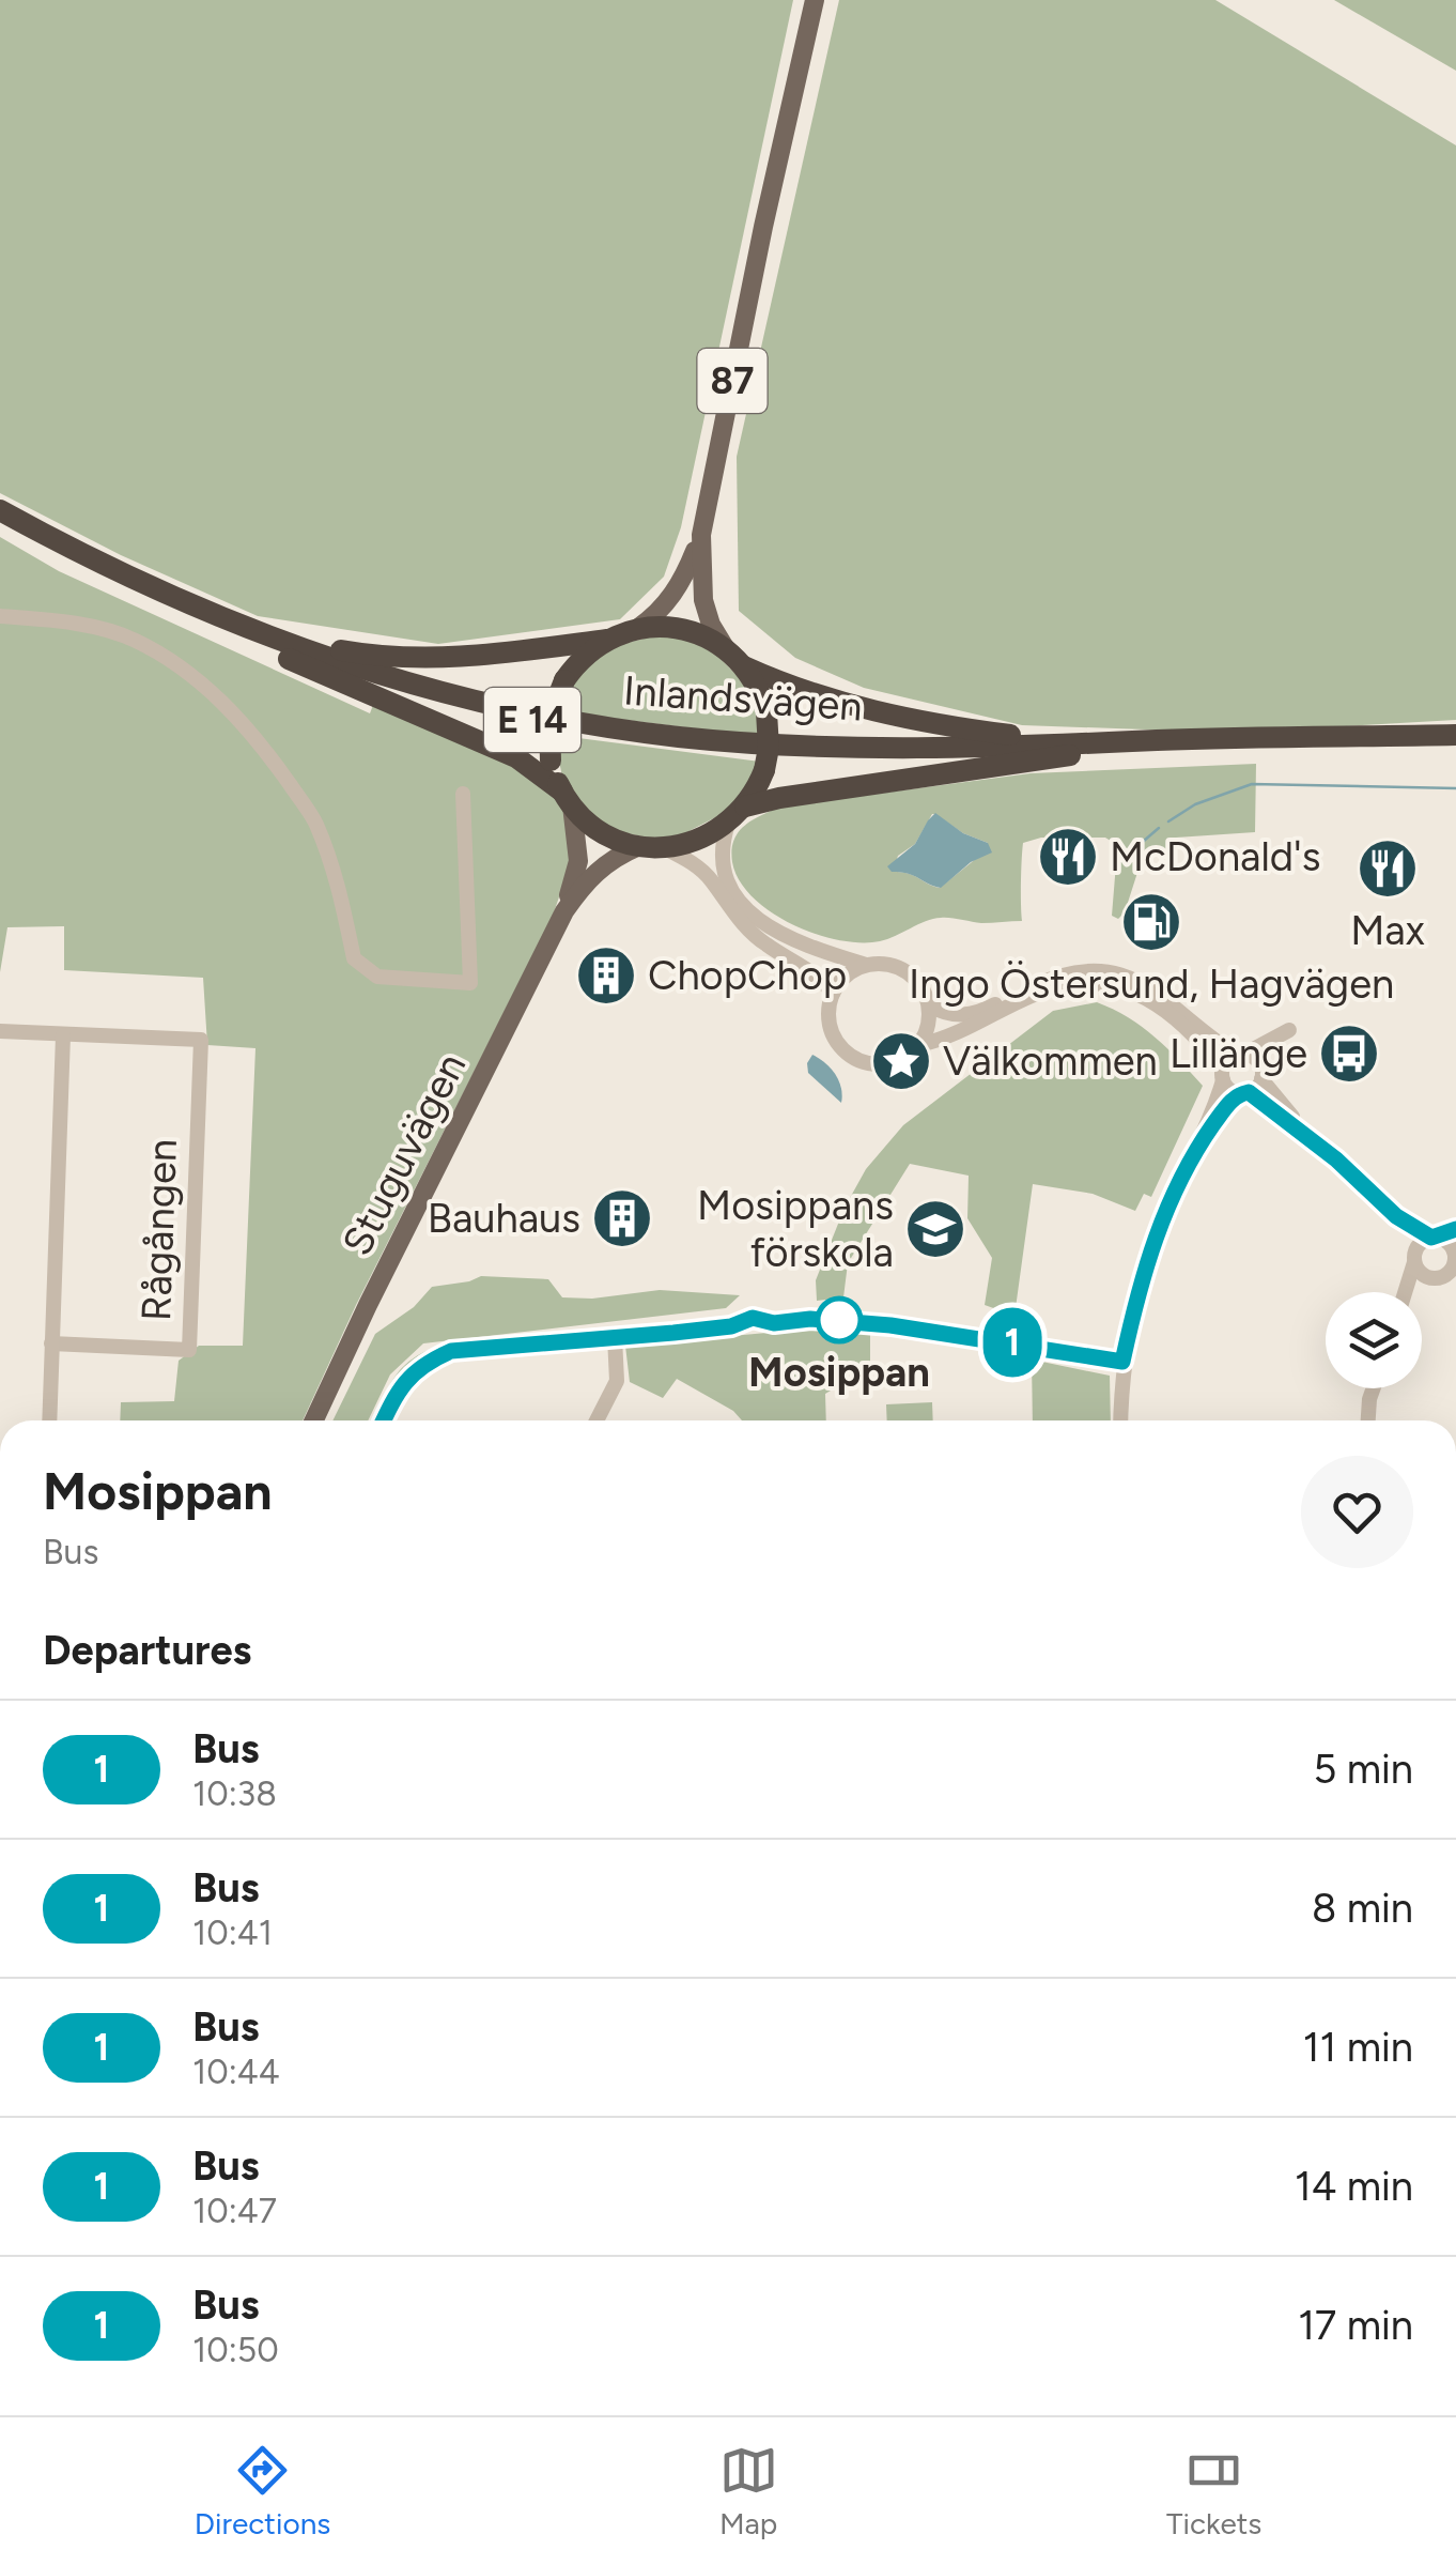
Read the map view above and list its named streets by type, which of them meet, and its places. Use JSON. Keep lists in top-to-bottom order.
{
  "streets": {
    "highway": ["Inlandsvägen", "E 14"],
    "main road": ["87", "Stuguvägen"],
    "street": ["Rågången"]
  },
  "places": {
    "restaurant": ["McDonald's", "Max"],
    "fuel station": ["Ingo Östersund, Hagvägen"],
    "building": ["ChopChop", "Bauhaus"],
    "bus stop": ["Lillänge"],
    "place": ["Välkommen"],
    "school or university": ["Mosippans förskola"],
    "other": ["Mosippan"]
  },
  "lines": ["bus line 1"],
  "page": {
    "on_map": "1",
    "heading": [
      ["Mosippan", "Bus"],
      "Departures"
    ],
    "list": [
      {
        "mark": "1",
        "name": "Bus",
        "note": "10:38",
        "value": "5 min"
      },
      {
        "mark": "1",
        "name": "Bus",
        "note": "10:41",
        "value": "8 min"
      },
      {
        "mark": "1",
        "name": "Bus",
        "note": "10:44",
        "value": "11 min"
      },
      {
        "mark": "1",
        "name": "Bus",
        "note": "10:47",
        "value": "14 min"
      },
      {
        "mark": "1",
        "name": "Bus",
        "note": "10:50",
        "value": "17 min"
      }
    ],
    "tabs": ["Directions", "Map", "Tickets"]
  }
}
